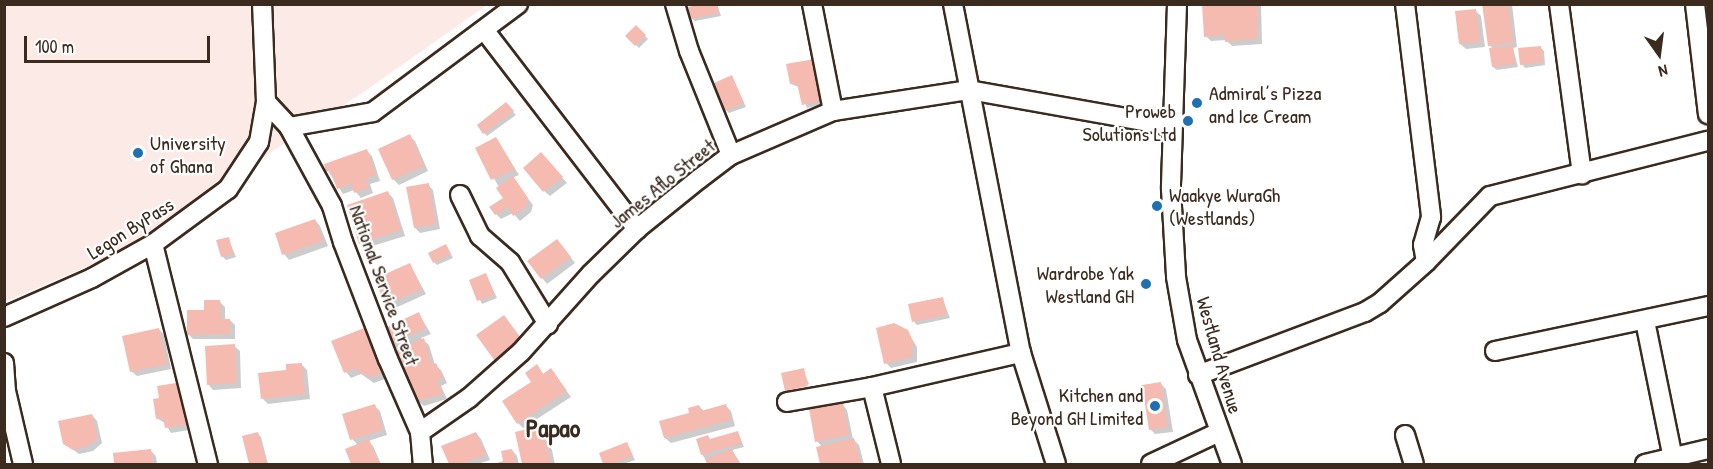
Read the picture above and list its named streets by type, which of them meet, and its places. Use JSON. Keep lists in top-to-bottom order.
{
  "streets": {
    "street": [
      "James Aflo Street",
      "Legon ByPass",
      "National Service Street",
      "Westland Avenue"
    ]
  },
  "crossings": [
    ["James Aflo Street", "National Service Street"],
    ["James Aflo Street", "Westland Avenue"],
    ["Legon ByPass", "National Service Street"]
  ],
  "districts": ["Papao"],
  "places": [
    "Admiral’s Pizza and Ice Cream",
    "Proweb Solutions Ltd",
    "University of Ghana",
    "Waakye WuraGh (Westlands)",
    "Wardrobe Yak Westland GH",
    "Kitchen and Beyond GH Limited"
  ],
  "scale_bar": "100 m",
  "north": "bottom"
}
